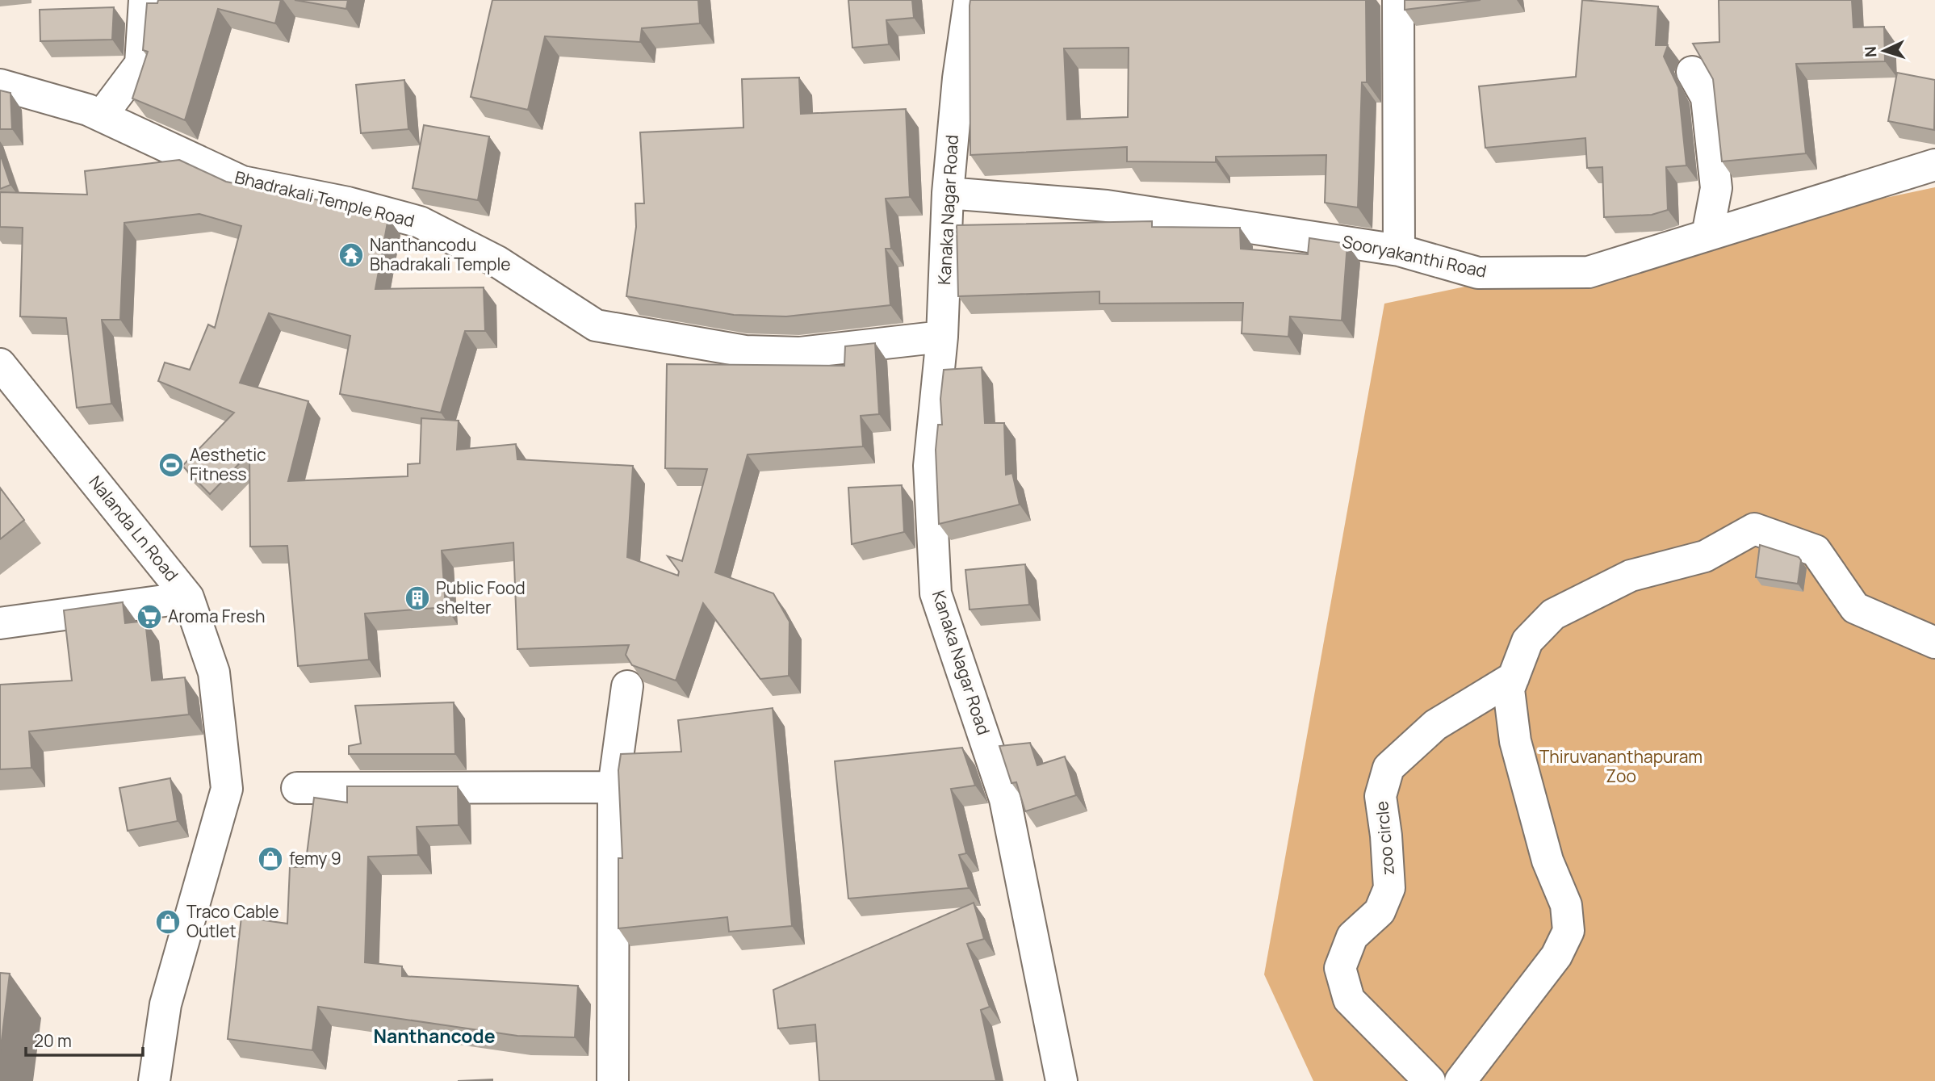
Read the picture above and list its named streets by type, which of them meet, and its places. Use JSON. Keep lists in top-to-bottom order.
{
  "streets": {
    "street": [
      "Bhadrakali Temple Road",
      "Kanaka Nagar Road",
      "Sooryakanthi Road",
      "Nalanda Ln Road",
      "zoo circle"
    ]
  },
  "crossings": [
    ["Bhadrakali Temple Road", "Kanaka Nagar Road"],
    ["Kanaka Nagar Road", "Sooryakanthi Road"]
  ],
  "districts": ["Nanthancode"],
  "parks": ["Thiruvananthapuram Zoo"],
  "places": {
    "temple": ["Nanthancodu Bhadrakali Temple"],
    "sports": ["Aesthetic Fitness"],
    "building": ["Public Food shelter"],
    "supermarket": ["Aroma Fresh"],
    "shop": ["femy 9", "Traco Cable Outlet"]
  },
  "scale_bar": "20 m",
  "north": "left"
}
